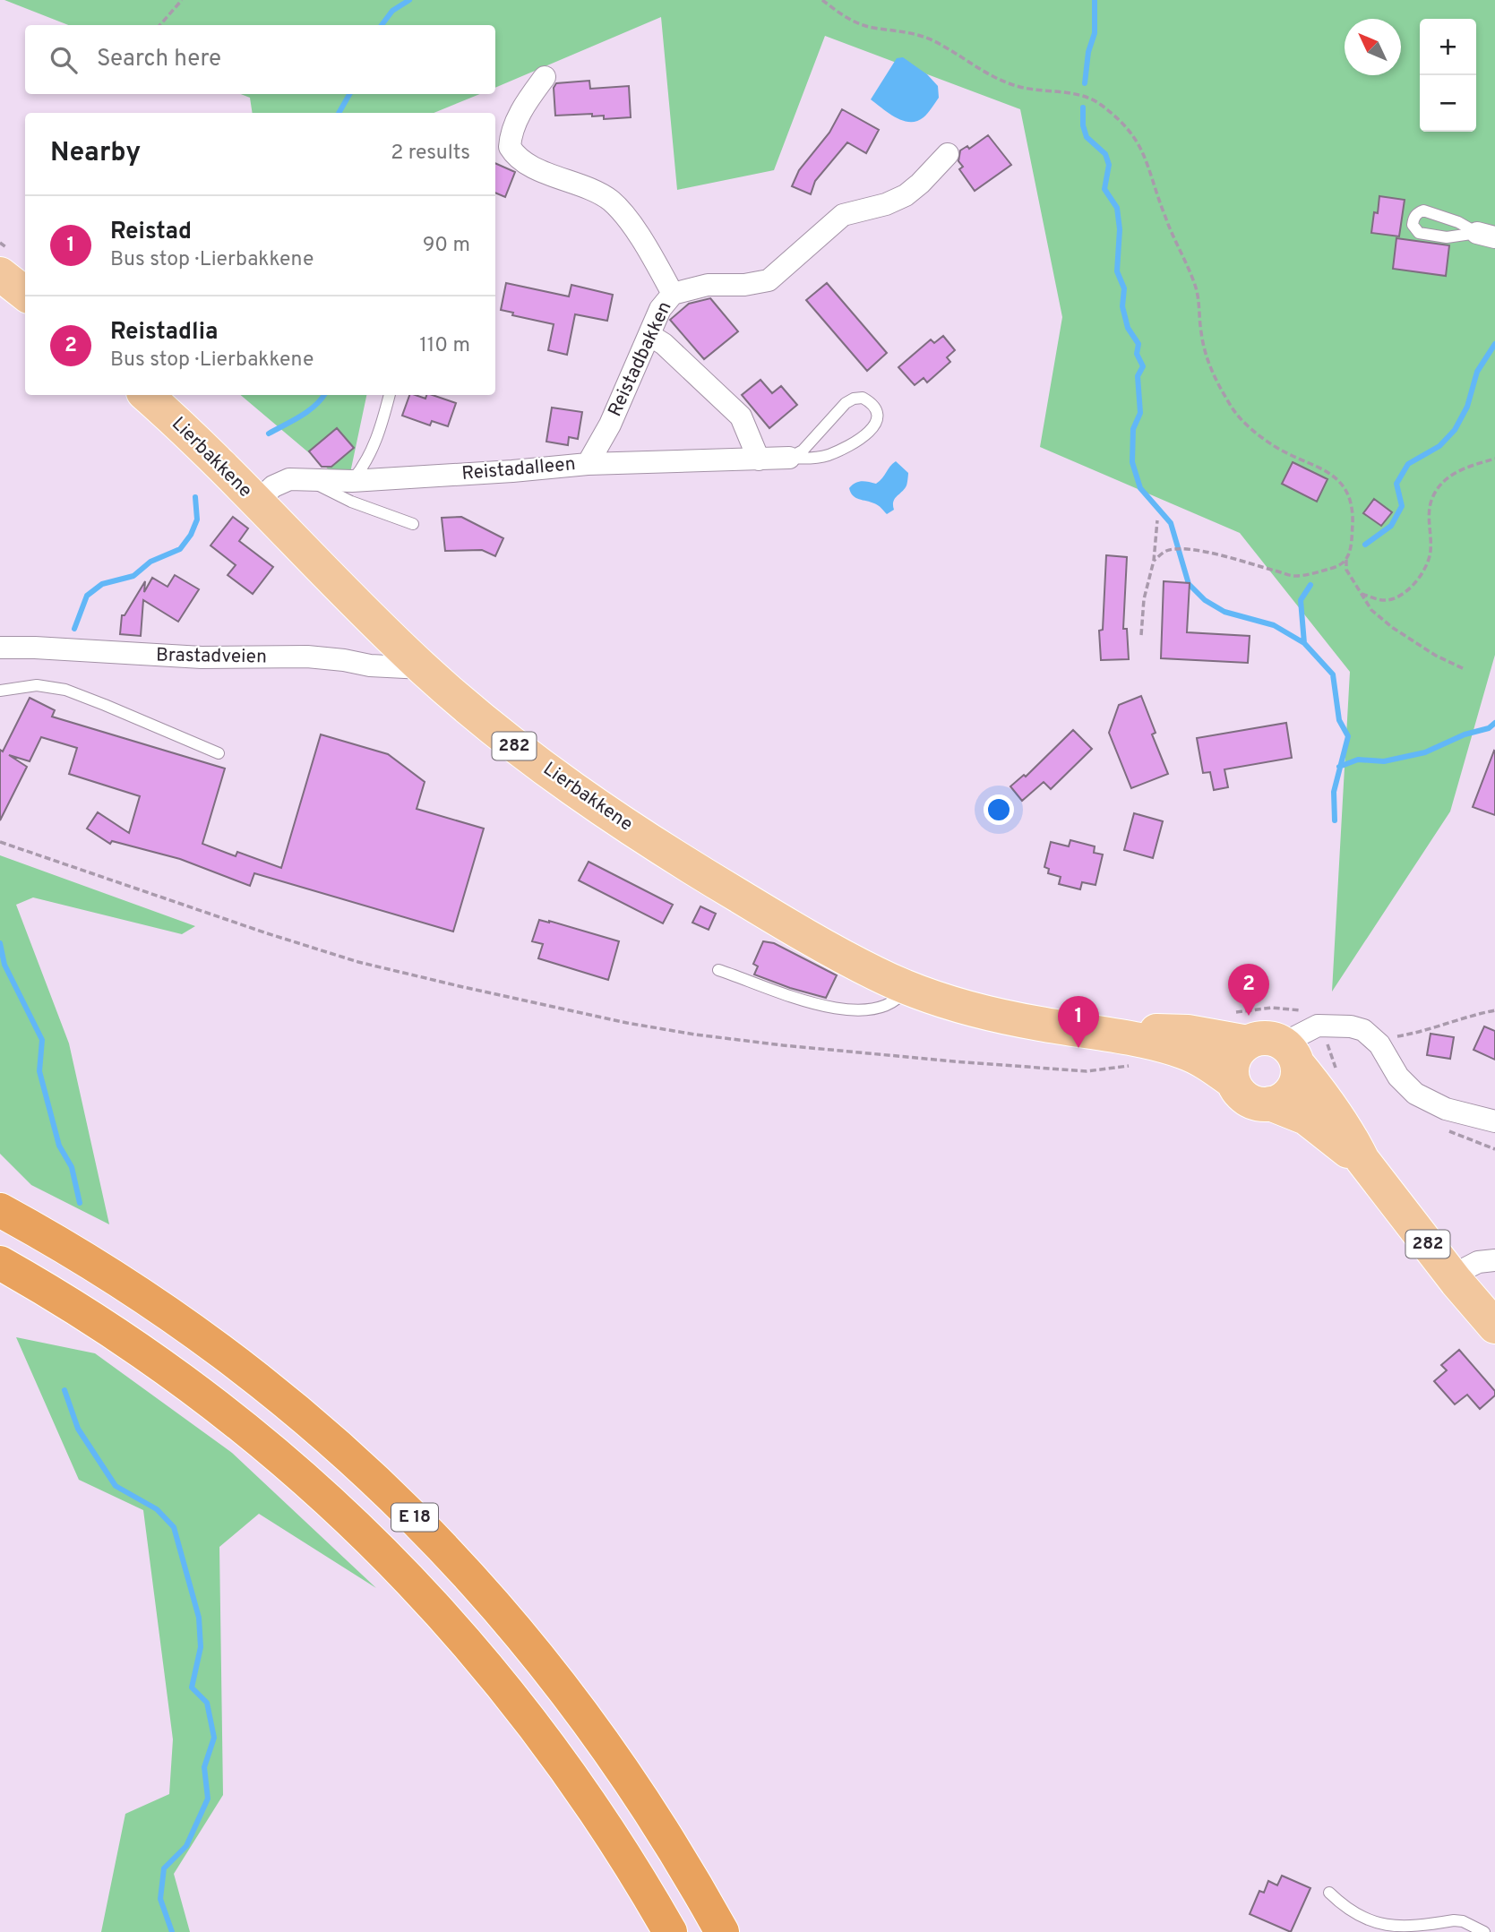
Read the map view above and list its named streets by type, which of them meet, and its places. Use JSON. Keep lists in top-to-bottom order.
{
  "streets": {
    "highway": ["E 18"],
    "main road": ["Lierbakkene", "282"],
    "street": ["Reistadbakken", "Reistadalleen", "Brastadveien"]
  },
  "crossings": [
    ["Reistadbakken", "Reistadalleen"],
    ["Lierbakkene", "Reistadalleen"],
    ["Lierbakkene", "Brastadveien"],
    ["Lierbakkene", "282"]
  ],
  "north": "top left",
  "page": {
    "map_buttons": ["+", "−"],
    "search": "Search here",
    "heading": ["Nearby", "2 results"],
    "list": [
      {
        "mark": "1",
        "name": "Reistad",
        "note": "Bus stop · Lierbakkene",
        "value": "90 m"
      },
      {
        "mark": "2",
        "name": "Reistadlia",
        "note": "Bus stop · Lierbakkene",
        "value": "110 m"
      }
    ],
    "pins": ["2", "1"]
  }
}
